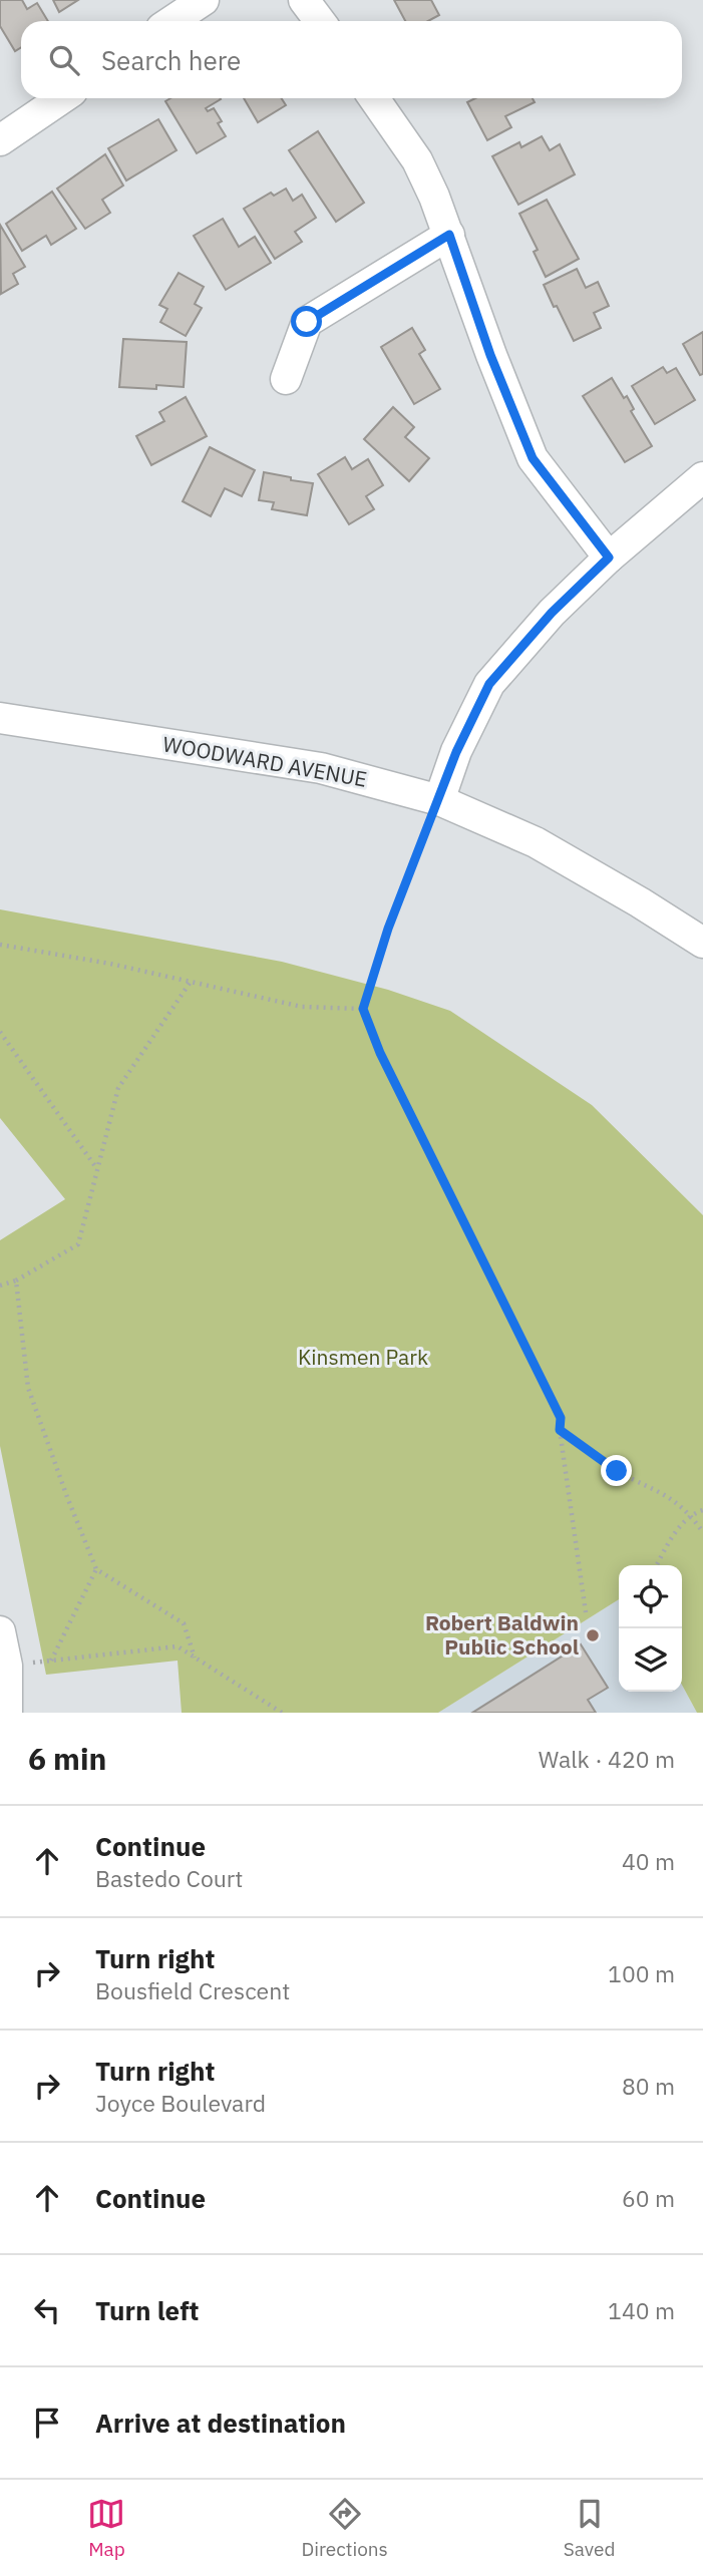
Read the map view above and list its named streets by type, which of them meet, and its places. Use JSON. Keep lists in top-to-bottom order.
{
  "streets": {
    "street": ["WOODWARD AVENUE"]
  },
  "parks": ["Kinsmen Park"],
  "places": ["Robert Baldwin Public School"],
  "page": {
    "search": "Search here",
    "heading": ["6 min", "Walk · 420 m"],
    "list": [
      ["Continue", "Bastedo Court", "40 m"],
      ["Turn right", "Bousfield Crescent", "100 m"],
      ["Turn right", "Joyce Boulevard", "80 m"],
      ["Continue", "60 m"],
      ["Turn left", "140 m"],
      "Arrive at destination"
    ],
    "nav": ["Map", "Directions", "Saved"]
  }
}
